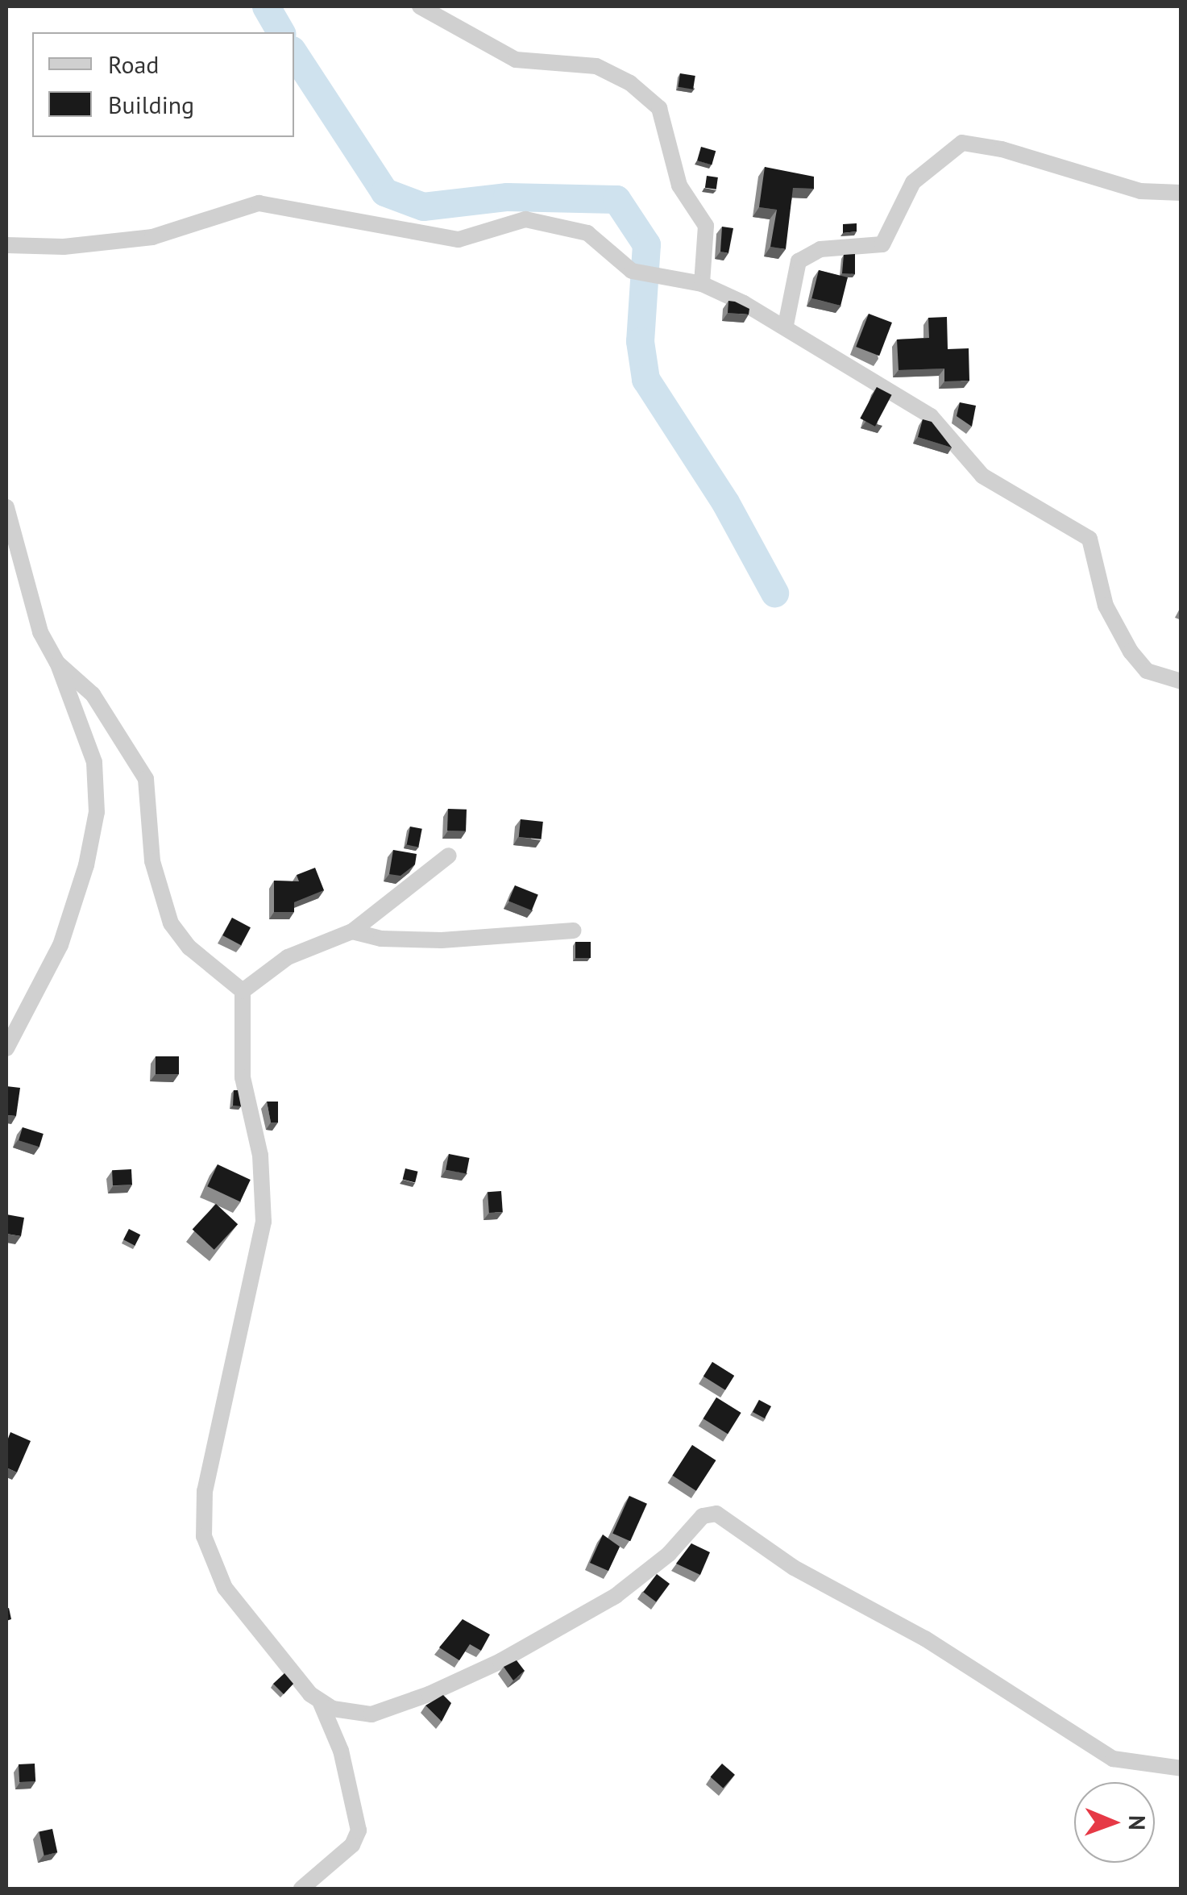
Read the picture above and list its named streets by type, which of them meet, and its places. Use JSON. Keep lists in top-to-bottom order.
{
  "legend": ["Road", "Building"],
  "north": "right"
}
